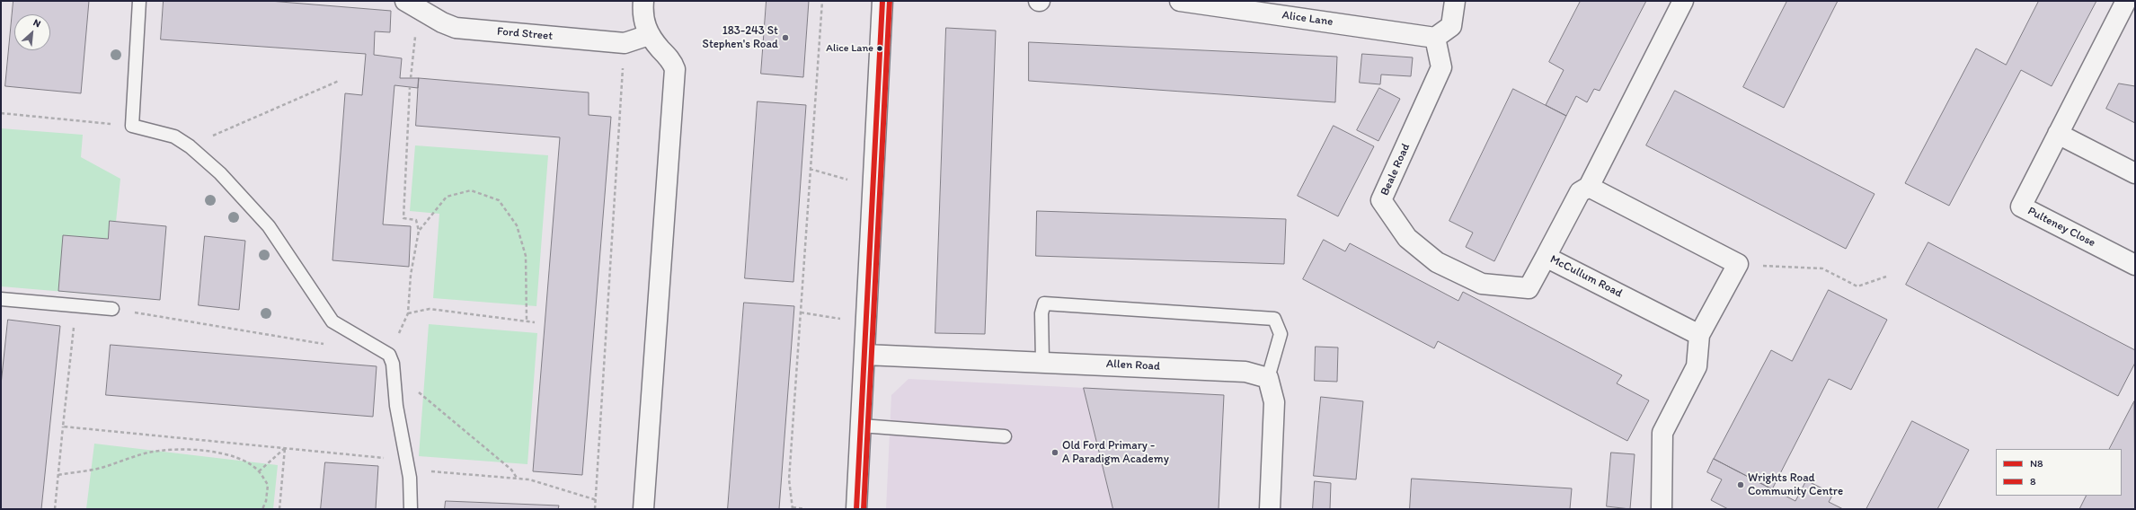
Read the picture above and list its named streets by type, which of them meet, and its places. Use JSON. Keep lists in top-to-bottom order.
{
  "streets": {
    "street": [
      "Alice Lane",
      "Ford Street",
      "Beale Road",
      "Pulteney Close",
      "McCullum Road",
      "Allen Road"
    ]
  },
  "crossings": [
    ["Alice Lane", "Beale Road"],
    ["Beale Road", "McCullum Road"]
  ],
  "places": [
    "183-243 St Stephen's Road",
    "Alice Lane",
    "Old Ford Primary - A Paradigm Academy",
    "Wrights Road Community Centre"
  ],
  "lines": ["transit line N8", "transit line 8"],
  "legend": ["N8", "8"],
  "north": "top right"
}
